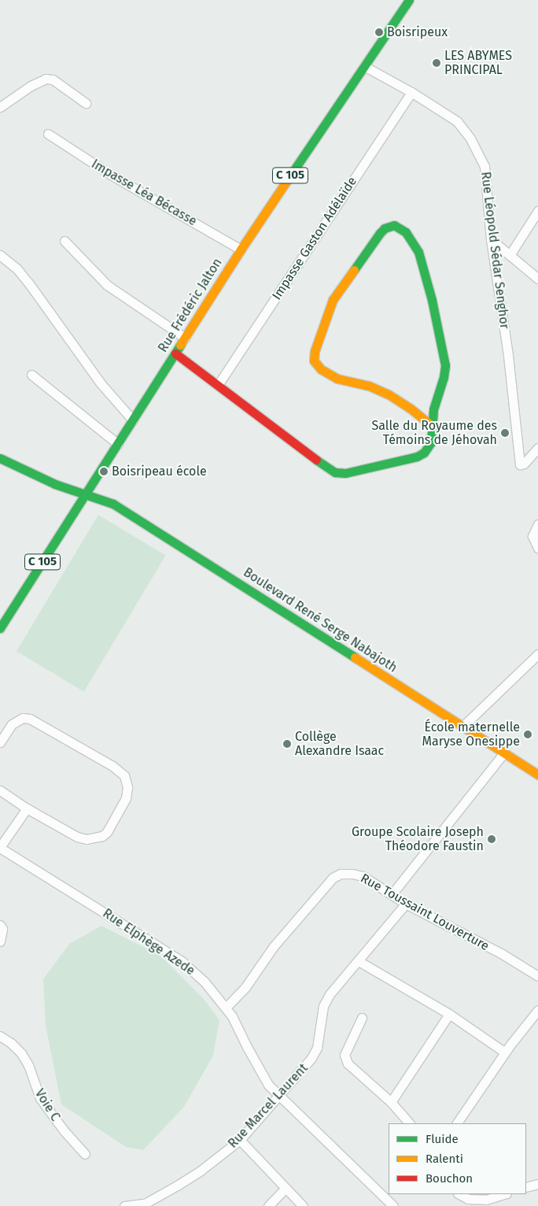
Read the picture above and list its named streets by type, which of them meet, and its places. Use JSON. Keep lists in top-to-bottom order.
{
  "streets": {
    "street": [
      "C 105",
      "Impasse Léa Bécasse",
      "Impasse Gaston Adélaïde",
      "Rue Léopold Sédar Senghor",
      "Rue Frédéric Jalton",
      "Boulevard René Serge Nabajoth",
      "Rue Toussaint Louverture",
      "Rue Elphège Azede",
      "Voie C",
      "Rue Marcel Laurent"
    ]
  },
  "crossings": [
    ["Impasse Léa Bécasse", "Rue Frédéric Jalton"],
    ["Impasse Gaston Adélaïde", "Rue Léopold Sédar Senghor"],
    ["Rue Léopold Sédar Senghor", "Rue Frédéric Jalton"],
    ["Rue Frédéric Jalton", "Boulevard René Serge Nabajoth"],
    ["Rue Toussaint Louverture", "Rue Elphège Azede"],
    ["Rue Toussaint Louverture", "Rue Marcel Laurent"],
    ["Rue Elphège Azede", "Rue Marcel Laurent"]
  ],
  "places": [
    "Boisripeux",
    "LES ABYMES PRINCIPAL",
    "Salle du Royaume des Témoins de Jéhovah",
    "Boisripeau école",
    "École maternelle Maryse Onesippe",
    "Collège Alexandre Isaac",
    "Groupe Scolaire Joseph Théodore Faustin"
  ],
  "legend": ["Fluide", "Ralenti", "Bouchon"]
}
